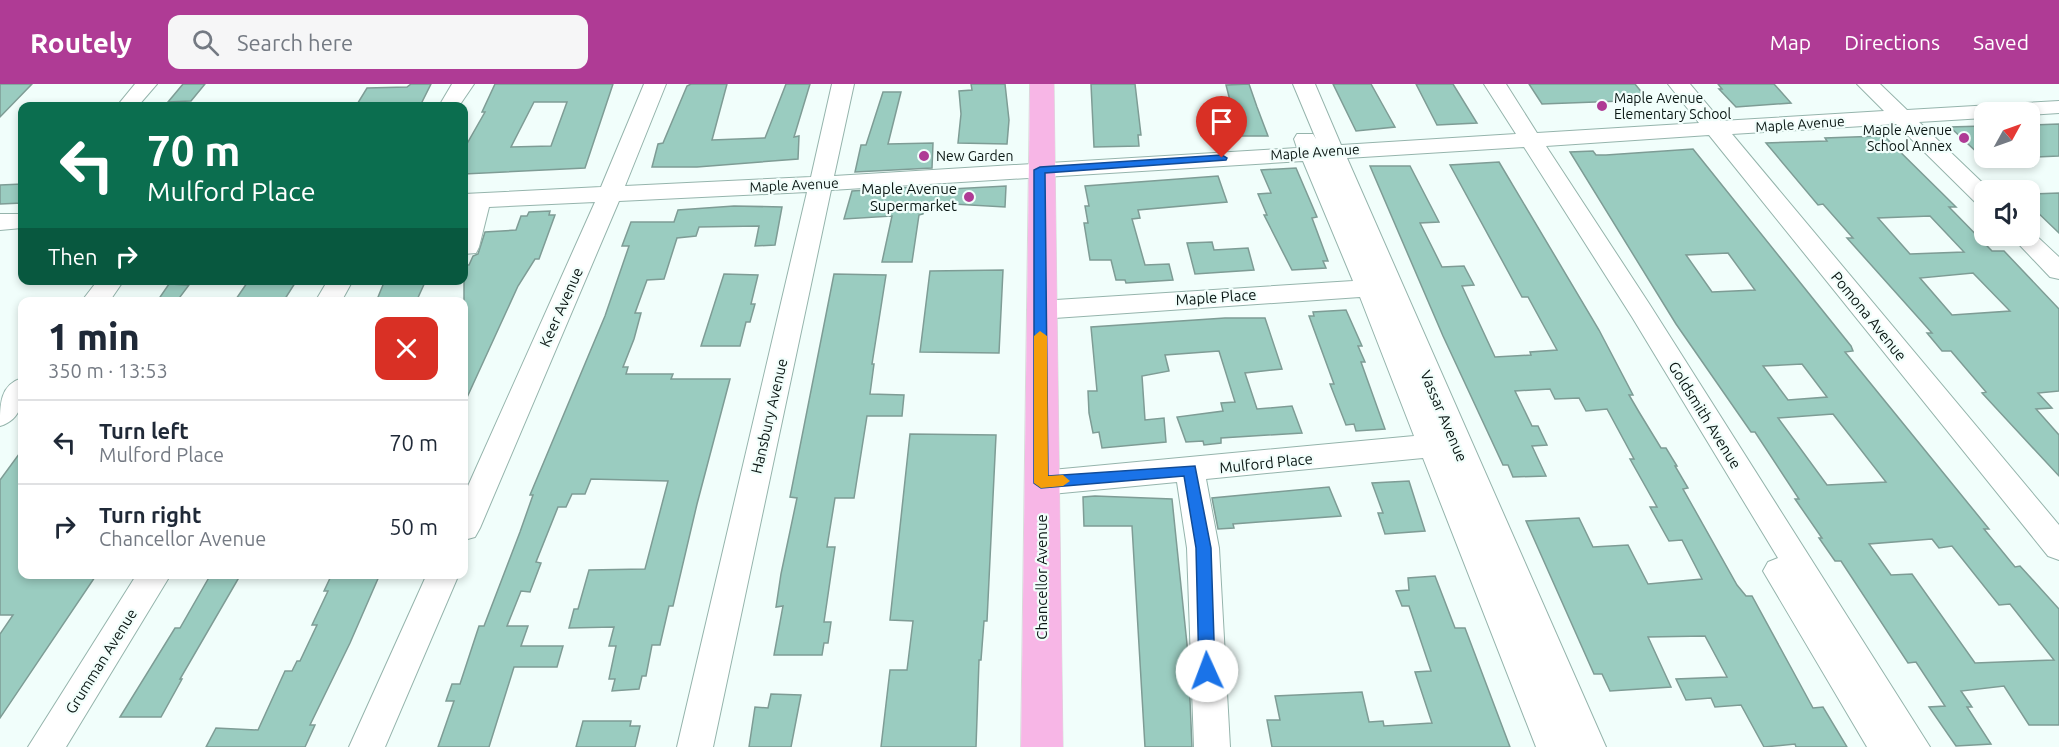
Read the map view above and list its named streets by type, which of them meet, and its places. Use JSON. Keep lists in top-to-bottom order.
{
  "streets": {
    "main road": ["Chancellor Avenue"],
    "street": [
      "Maple Avenue",
      "Maple Place",
      "Keer Avenue",
      "Pomona Avenue",
      "Goldsmith Avenue",
      "Hansbury Avenue",
      "Vassar Avenue",
      "Mulford Place",
      "Grumman Avenue"
    ]
  },
  "crossings": [
    ["Maple Avenue", "Keer Avenue"],
    ["Maple Avenue", "Pomona Avenue"],
    ["Maple Avenue", "Goldsmith Avenue"],
    ["Maple Avenue", "Hansbury Avenue"],
    ["Maple Avenue", "Vassar Avenue"],
    ["Maple Avenue", "Chancellor Avenue"],
    ["Maple Place", "Vassar Avenue"],
    ["Maple Place", "Chancellor Avenue"],
    ["Vassar Avenue", "Mulford Place"],
    ["Mulford Place", "Chancellor Avenue"]
  ],
  "places": [
    "Maple Avenue Elementary School",
    "Maple Avenue School Annex",
    "New Garden",
    "Maple Avenue Supermarket"
  ],
  "north": "top right",
  "page": {
    "header": "Routely",
    "search": "Search here",
    "nav": ["Map", "Directions", "Saved"],
    "turn": ["70 m", "Mulford Place"],
    "then": "Then",
    "heading": ["1 min", "350 m · 13:53"],
    "list": [
      {
        "name": "Turn left",
        "note": "Mulford Place",
        "value": "70 m"
      },
      {
        "name": "Turn right",
        "note": "Chancellor Avenue",
        "value": "50 m"
      }
    ]
  }
}
